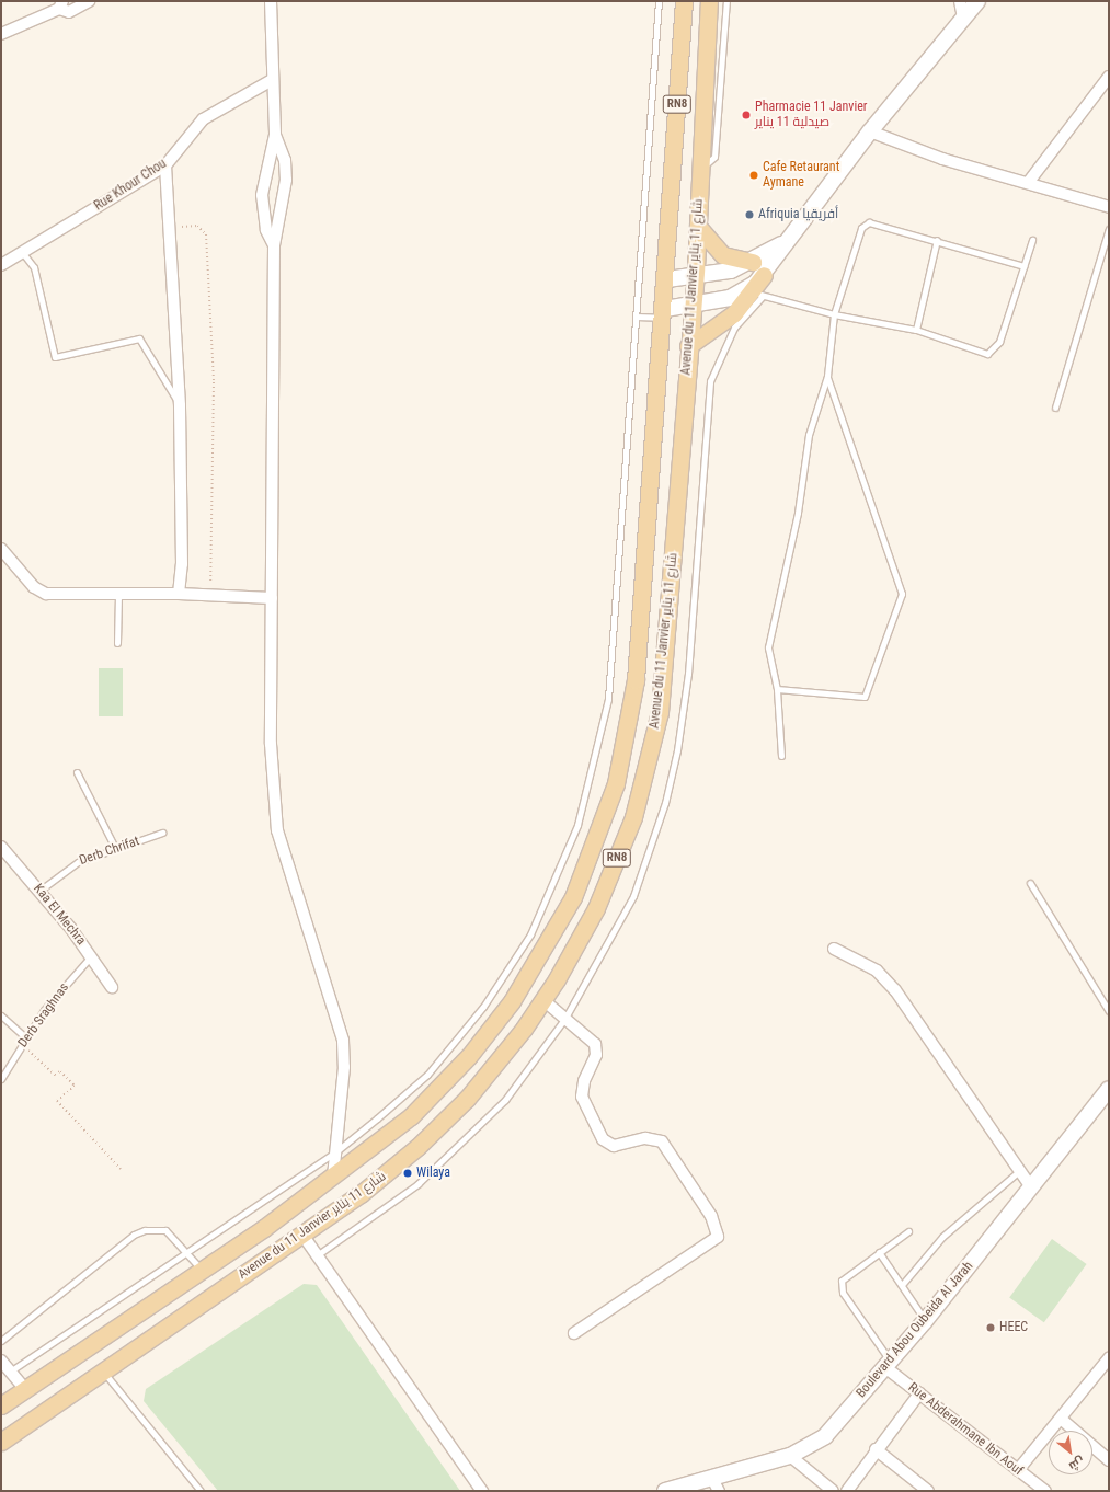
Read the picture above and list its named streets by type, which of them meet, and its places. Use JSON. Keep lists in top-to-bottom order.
{
  "streets": {
    "main road": ["RN8", "Avenue du 11 Janvier شارع 11 يناير"],
    "street": [
      "Rue Khour Chou",
      "Kaa El Mechra",
      "Boulevard Abou Oubeida Al Jarah",
      "Rue Abderahmane Ibn Aouf"
    ],
    "lane": ["Derb Chrifat", "Derb Sraghnas"]
  },
  "crossings": [
    ["Derb Chrifat", "Kaa El Mechra"],
    ["Kaa El Mechra", "Derb Sraghnas"],
    ["Boulevard Abou Oubeida Al Jarah", "Rue Abderahmane Ibn Aouf"]
  ],
  "places": [
    "Pharmacie 11 Janvier صيدلية 11 يناير",
    "Cafe Retaurant Aymane",
    "Afriquia أفريقيا",
    "Wilaya",
    "HEEC"
  ],
  "north": "bottom right"
}
